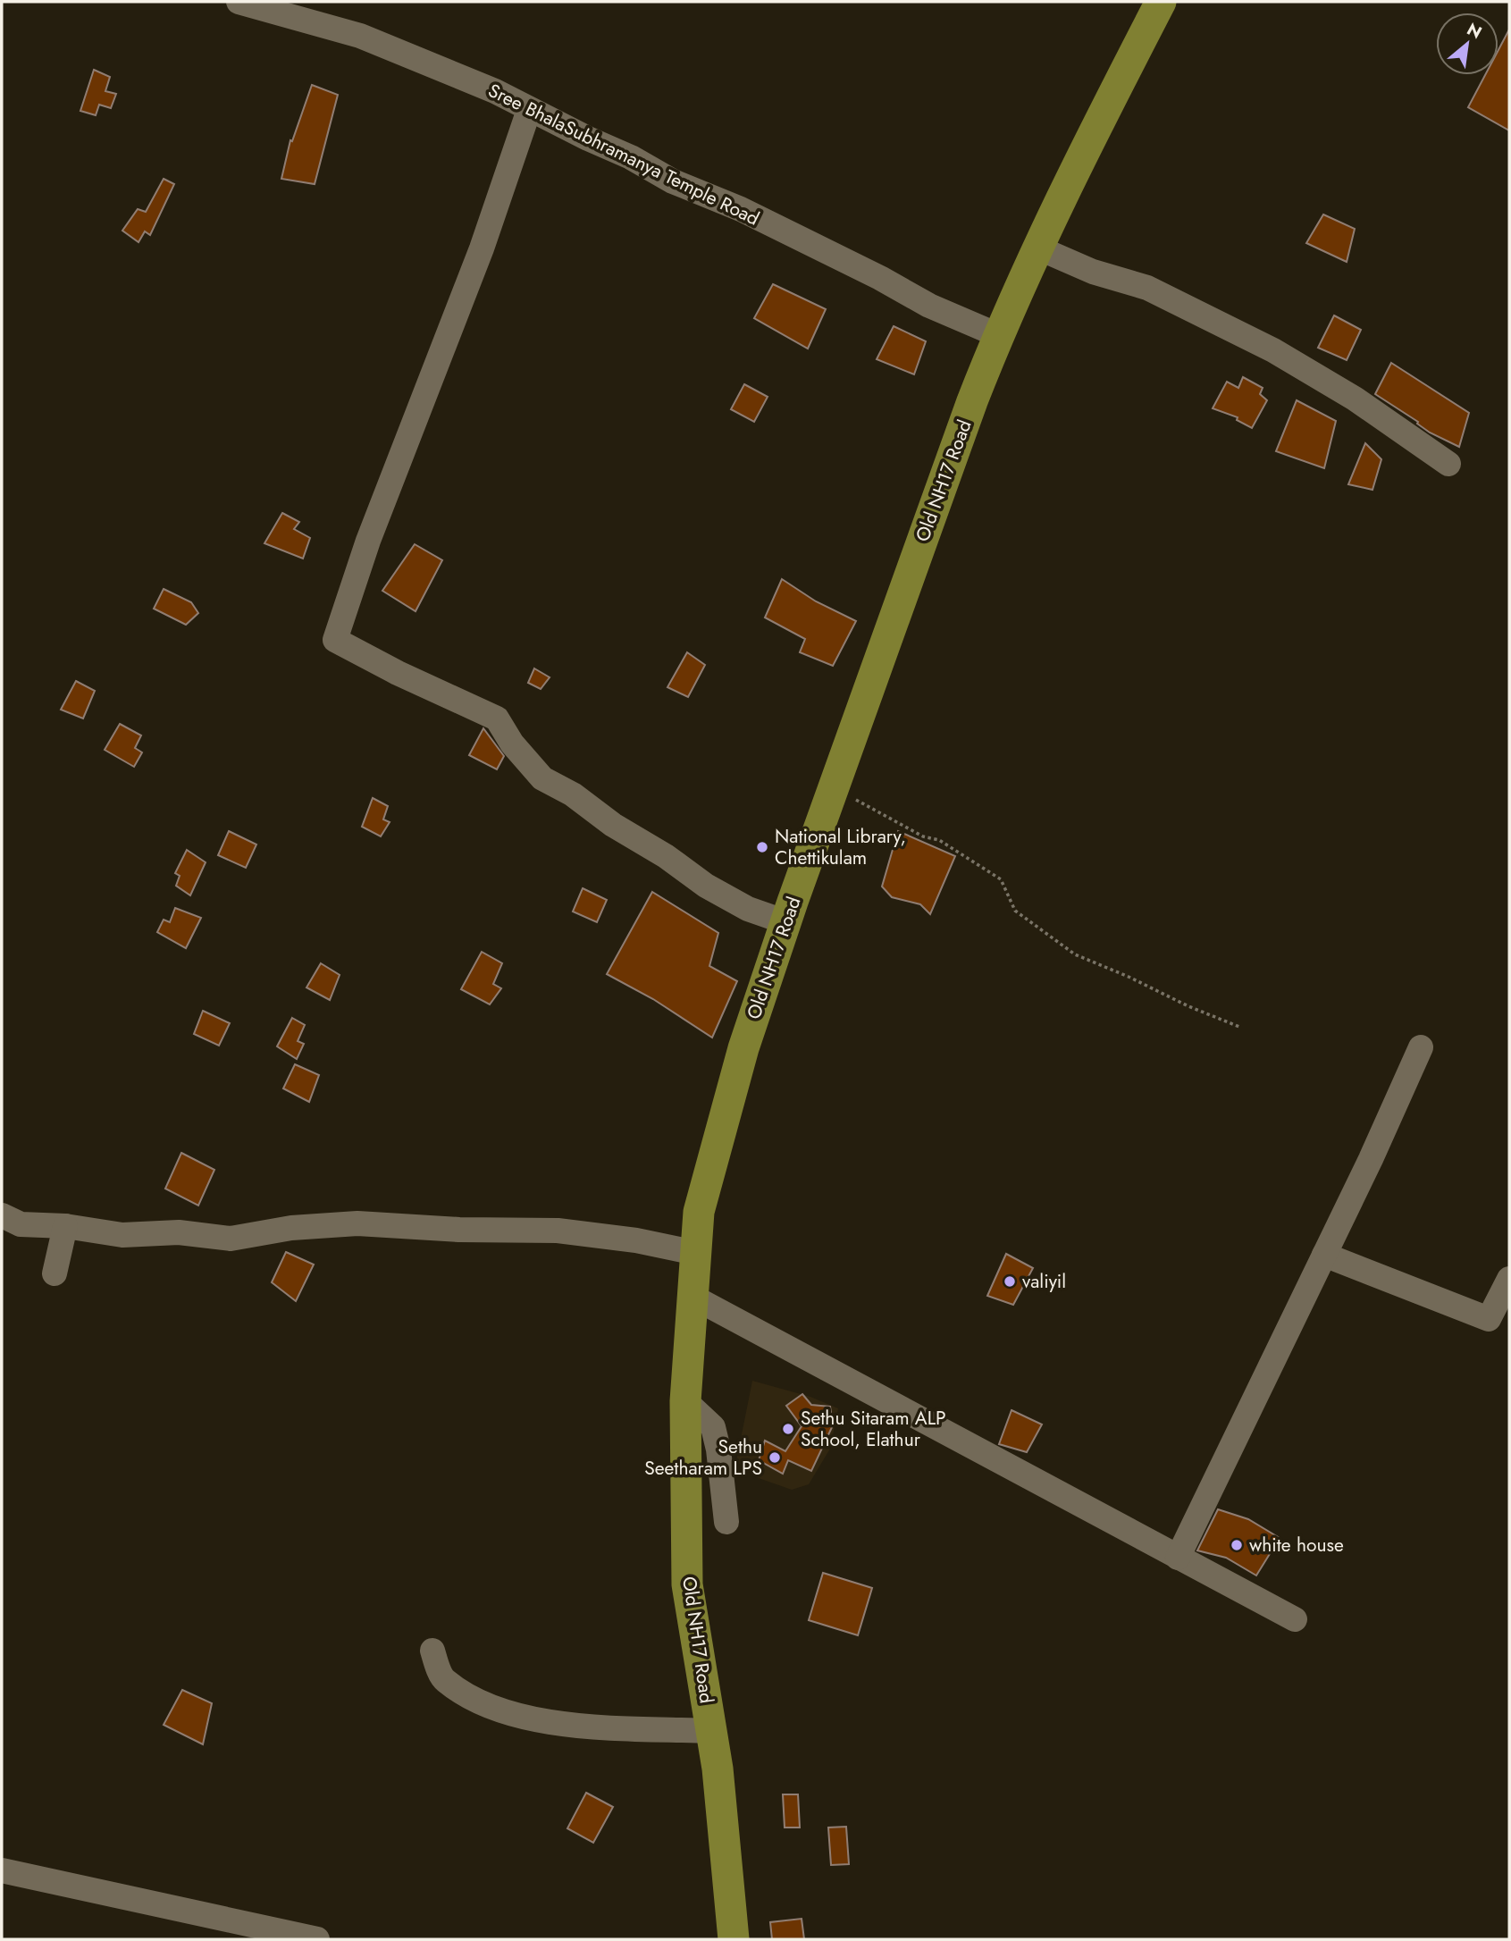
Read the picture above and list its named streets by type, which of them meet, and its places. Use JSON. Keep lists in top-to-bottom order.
{
  "streets": {
    "main road": ["Old NH17 Road"],
    "street": ["Sree BhalaSubhramanya Temple Road"]
  },
  "crossings": [
    ["Sree BhalaSubhramanya Temple Road", "Old NH17 Road"]
  ],
  "places": [
    "National Library, Chettikulam",
    "valiyil",
    "Sethu Sitaram ALP School, Elathur",
    "Sethu Seetharam LPS",
    "white house"
  ],
  "north": "top right"
}
